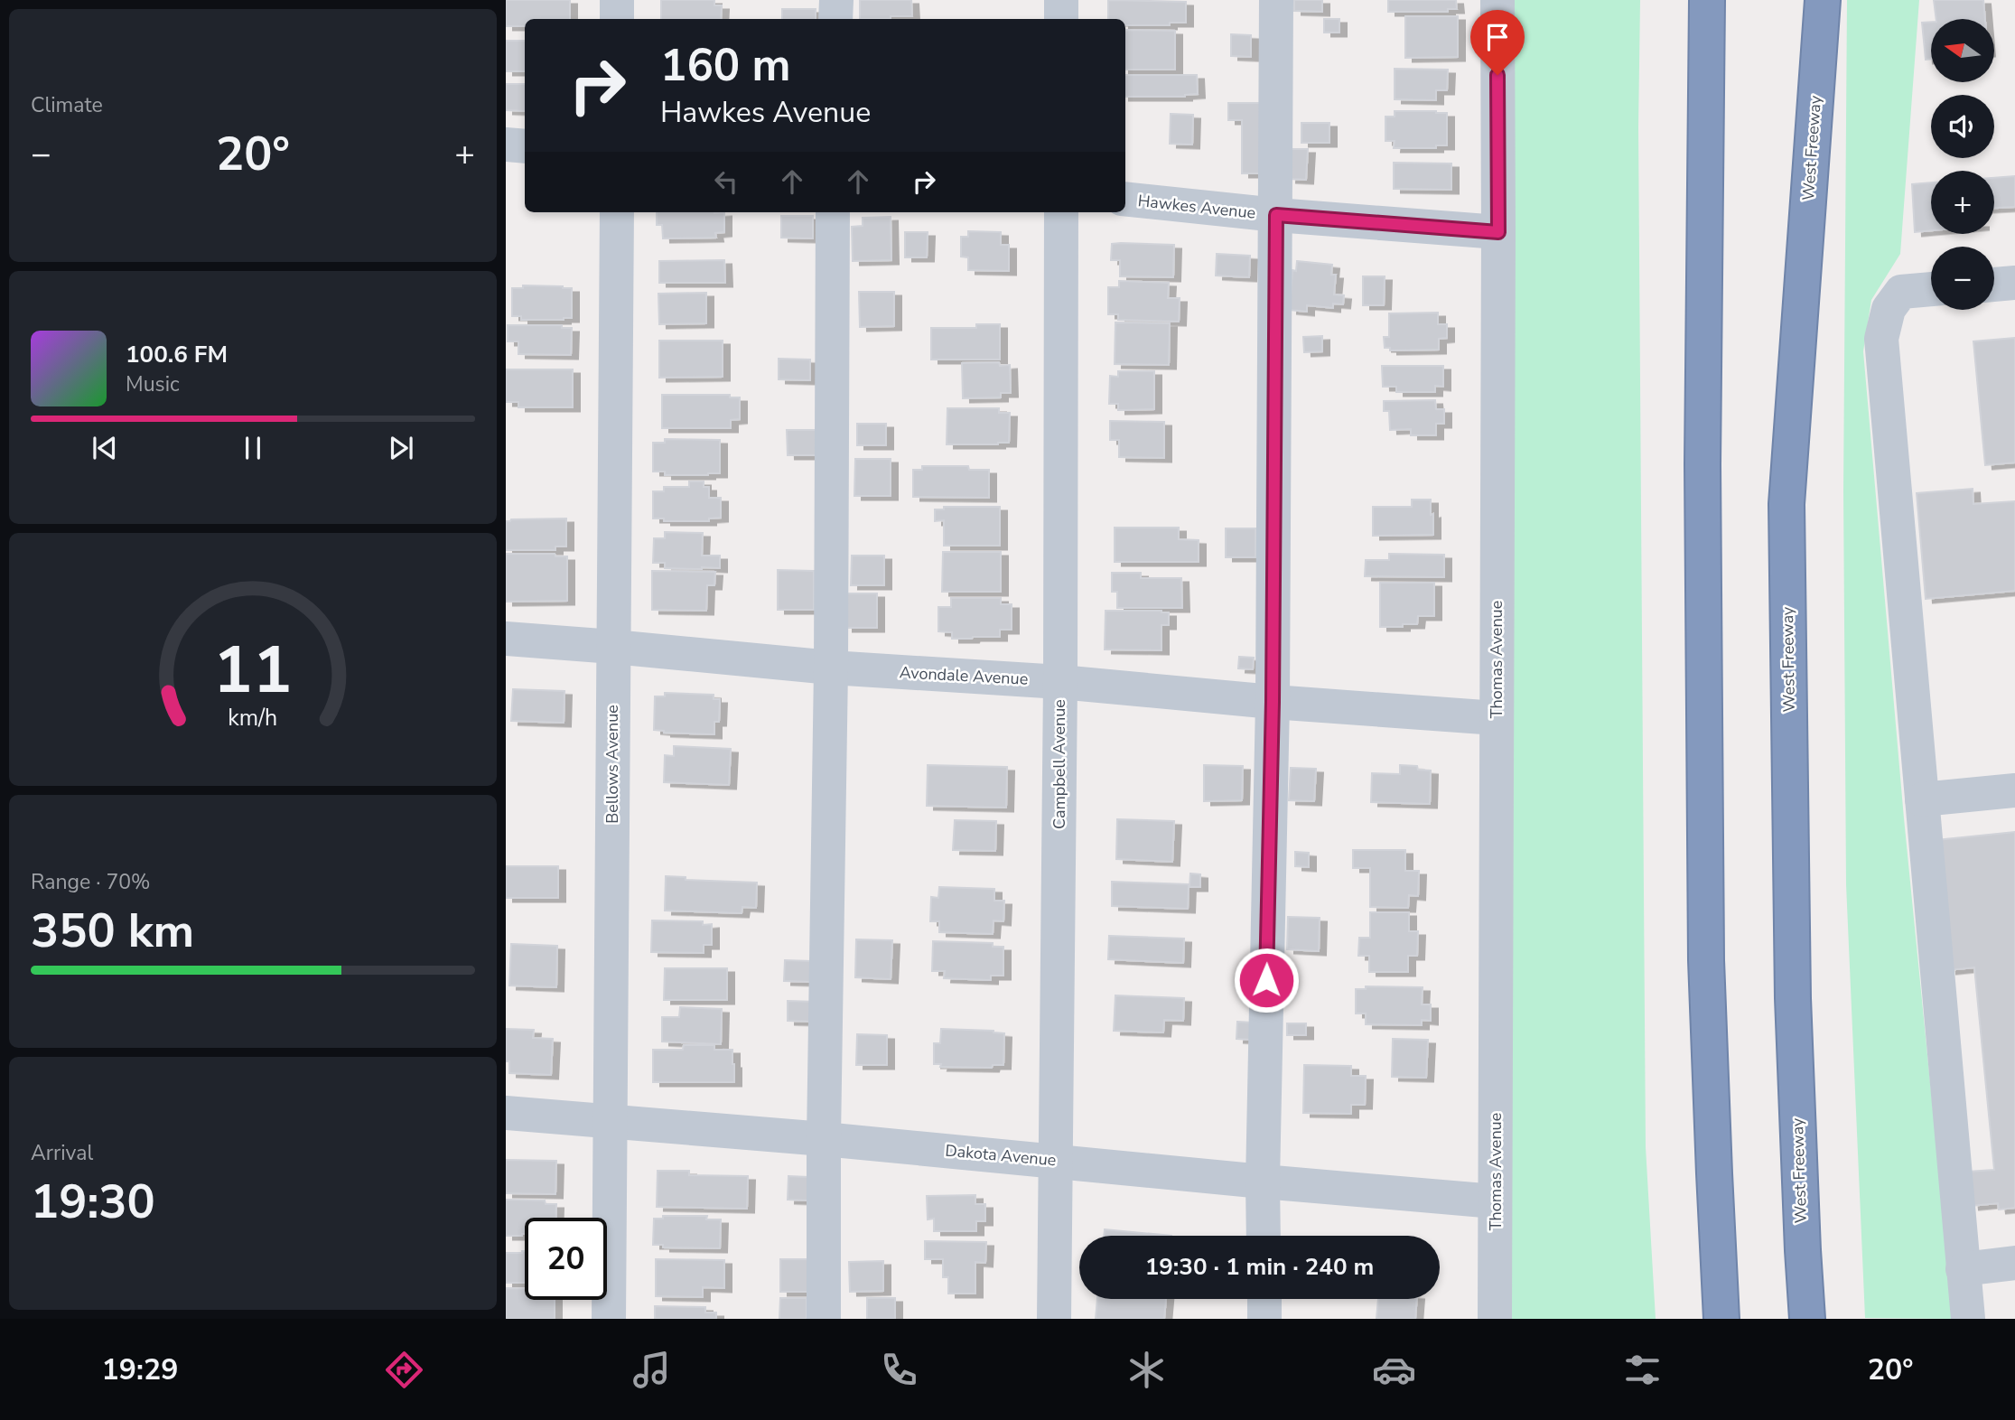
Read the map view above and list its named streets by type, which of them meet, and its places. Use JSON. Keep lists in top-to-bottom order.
{
  "streets": {
    "highway": ["West Freeway"],
    "street": [
      "Hawkes Avenue",
      "Thomas Avenue",
      "Avondale Avenue",
      "Bellows Avenue",
      "Campbell Avenue",
      "Dakota Avenue"
    ]
  },
  "crossings": [
    ["Hawkes Avenue", "Thomas Avenue"],
    ["Thomas Avenue", "Avondale Avenue"],
    ["Thomas Avenue", "Dakota Avenue"],
    ["Avondale Avenue", "Bellows Avenue"],
    ["Avondale Avenue", "Campbell Avenue"],
    ["Bellows Avenue", "Dakota Avenue"],
    ["Campbell Avenue", "Dakota Avenue"]
  ],
  "north": "left",
  "page": {
    "tile": [
      "Climate",
      ["Range · 70%", "350 km"],
      ["Arrival", "19:30"]
    ],
    "map_buttons": ["+", "−"],
    "turn": ["160 m", "Hawkes Avenue"],
    "heat": ["−", "20°", "+"],
    "song": ["100.6 FM", "Music"],
    "limit": "20",
    "trip": "19:30 · 1 min · 240 m",
    "tabs": ["19:29", "20°"],
    "gauge": ["11", "km/h"]
  }
}
